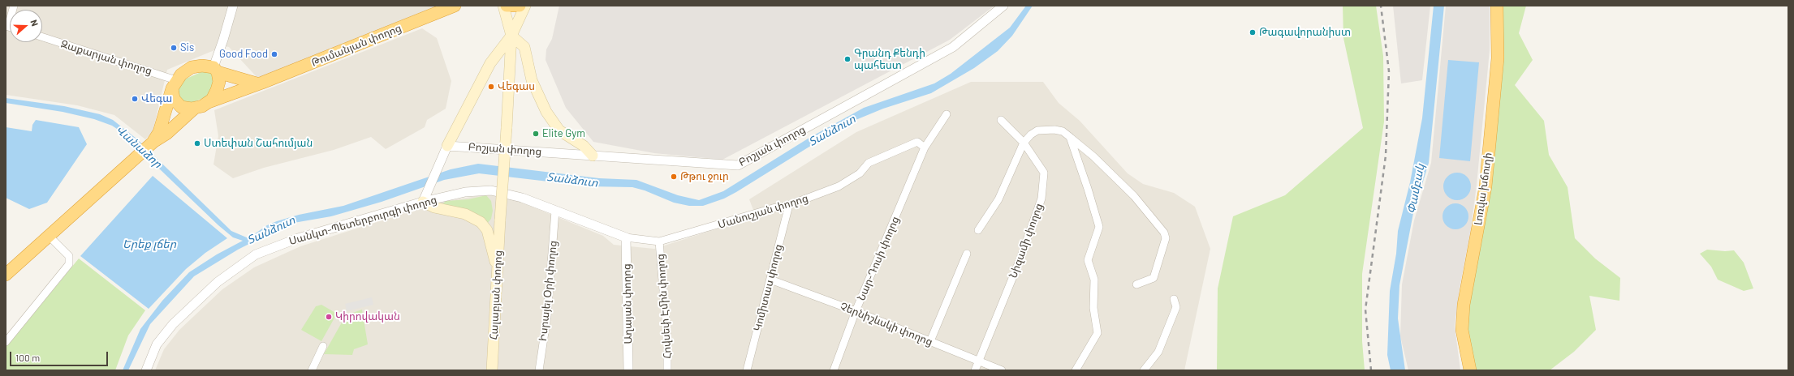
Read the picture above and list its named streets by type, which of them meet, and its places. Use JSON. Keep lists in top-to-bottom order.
{
  "streets": {
    "highway": ["Թումանյան փողոց", "Լոռվա խճուղի"],
    "main road": ["Հալաբյան փողոց"],
    "street": [
      "Զաքարյան փողոց",
      "Բոշյան փողոց",
      "Մանուշյան փողոց",
      "Սանկտ-Պետերբուրգի փողոց",
      "Նիզամի փողոց",
      "Նար-Դոսի փողոց",
      "Կոմիտաս փողոց",
      "Իսրայել Օրի փողոց",
      "Աղայան փողոց",
      "Հովսեփ Էմին փողոց",
      "Չերնիշևսկի փողոց"
    ]
  },
  "crossings": [
    ["Թումանյան փողոց", "Զաքարյան փողոց"],
    ["Մանուշյան փողոց", "Սանկտ-Պետերբուրգի փողոց"],
    ["Մանուշյան փողոց", "Նար-Դոսի փողոց"],
    ["Մանուշյան փողոց", "Կոմիտաս փողոց"],
    ["Մանուշյան փողոց", "Աղայան փողոց"],
    ["Մանուշյան փողոց", "Հովսեփ Էմին փողոց"],
    ["Սանկտ-Պետերբուրգի փողոց", "Իսրայել Օրի փողոց"],
    ["Սանկտ-Պետերբուրգի փողոց", "Աղայան փողոց"],
    ["Նիզամի փողոց", "Չերնիշևսկի փողոց"],
    ["Նար-Դոսի փողոց", "Չերնիշևսկի փողոց"],
    ["Կոմիտաս փողոց", "Չերնիշևսկի փողոց"]
  ],
  "water": [
    "Տանձուտ",
    "Վանաձոր",
    "Փամբակ",
    "Երեք լճեր"
  ],
  "places": [
    "Թագավորանիստ",
    "Sis",
    "Good Food",
    "Գրանդ Քենդի պահեստ",
    "Վեգաս",
    "Վեգա",
    "Elite Gym",
    "Ստեփան Շահումյան",
    "Թթու ջուր",
    "Կիրովական"
  ],
  "scale_bar": "100 m",
  "north": "right"
}
